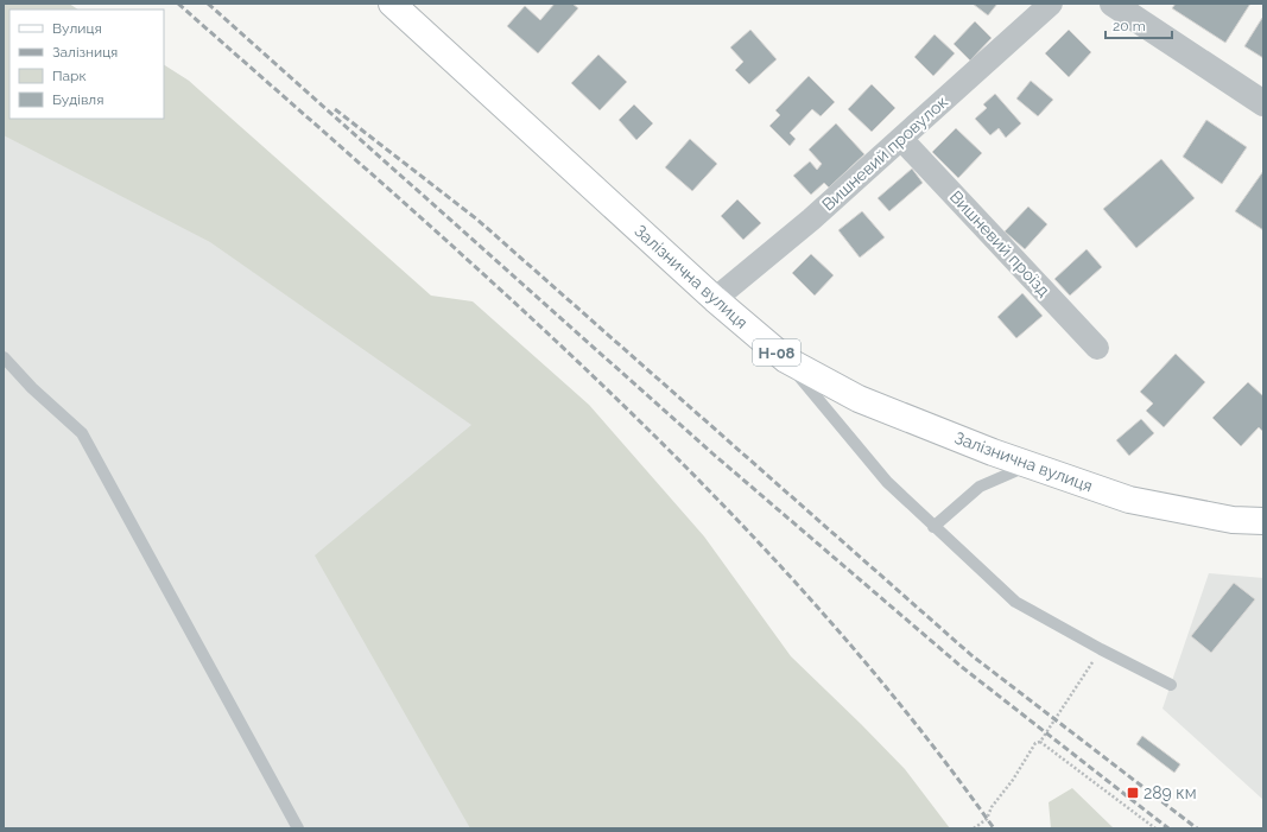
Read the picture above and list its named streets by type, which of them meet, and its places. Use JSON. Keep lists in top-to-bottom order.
{
  "streets": {
    "main road": ["Залізнична вулиця", "Н-08"],
    "street": ["Вишневий провулок", "Вишневий проїзд"]
  },
  "crossings": [
    ["Вишневий провулок", "Вишневий проїзд"],
    ["Вишневий провулок", "Залізнична вулиця"]
  ],
  "places": {
    "transit": ["289 км"]
  },
  "legend": [
    "Вулиця",
    "Залізниця",
    "Парк",
    "Будівля"
  ],
  "scale_bar": "20 m"
}
